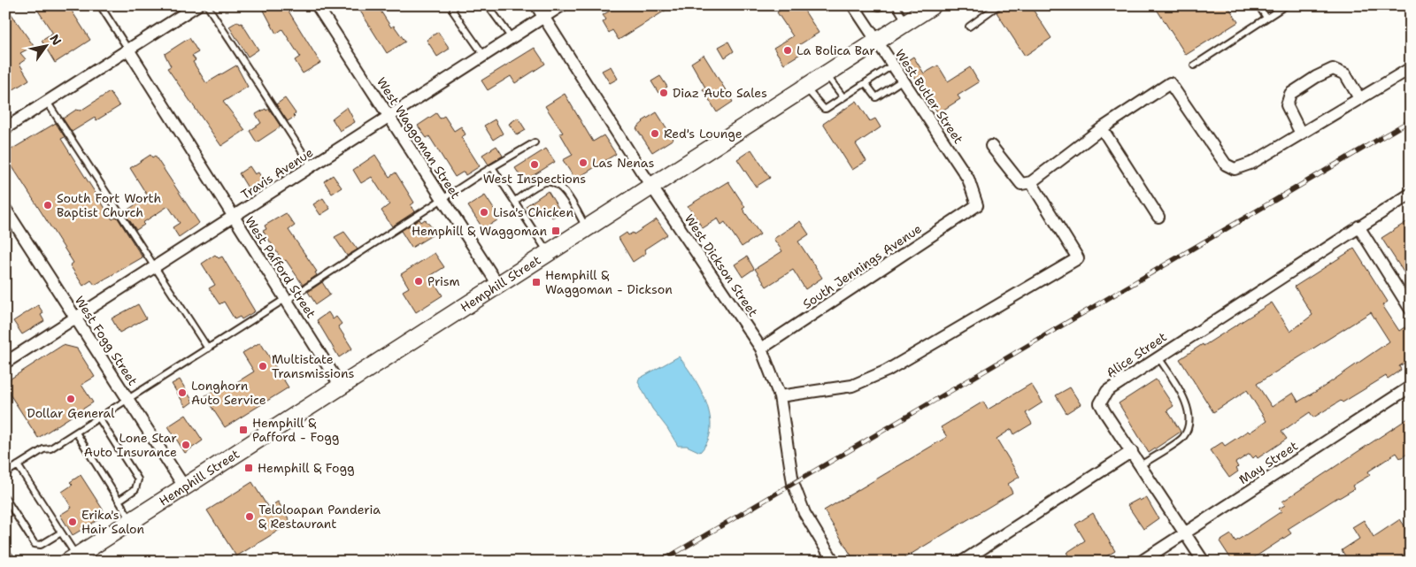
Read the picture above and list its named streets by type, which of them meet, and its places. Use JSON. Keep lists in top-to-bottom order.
{
  "streets": {
    "main road": ["Hemphill Street"],
    "street": [
      "West Butler Street",
      "West Waggoman Street",
      "Travis Avenue",
      "West Dickson Street",
      "South Jennings Avenue",
      "West Pafford Street",
      "West Fogg Street",
      "Alice Street",
      "May Street"
    ]
  },
  "crossings": [
    ["West Butler Street", "South Jennings Avenue"],
    ["West Butler Street", "Hemphill Street"],
    ["West Waggoman Street", "Travis Avenue"],
    ["West Waggoman Street", "Hemphill Street"],
    ["Travis Avenue", "West Dickson Street"],
    ["Travis Avenue", "West Pafford Street"],
    ["Travis Avenue", "West Fogg Street"],
    ["West Dickson Street", "South Jennings Avenue"],
    ["West Dickson Street", "Hemphill Street"],
    ["West Pafford Street", "Hemphill Street"],
    ["Hemphill Street", "West Fogg Street"]
  ],
  "places": {
    "other": [
      "La Bolica Bar",
      "Diaz Auto Sales",
      "Red's Lounge",
      "Las Nenas",
      "West Inspections",
      "South Fort Worth Baptist Church",
      "Lisa's Chicken",
      "Prism",
      "Multistate Transmissions",
      "Longhorn Auto Service",
      "Dollar General",
      "Lone Star Auto Insurance",
      "Teloloapan Panderia & Restaurant",
      "Erika's Hair Salon"
    ],
    "transit": [
      "Hemphill & Waggoman",
      "Hemphill & Waggoman - Dickson",
      "Hemphill & Pafford - Fogg",
      "Hemphill & Fogg"
    ]
  },
  "north": "top right"
}
